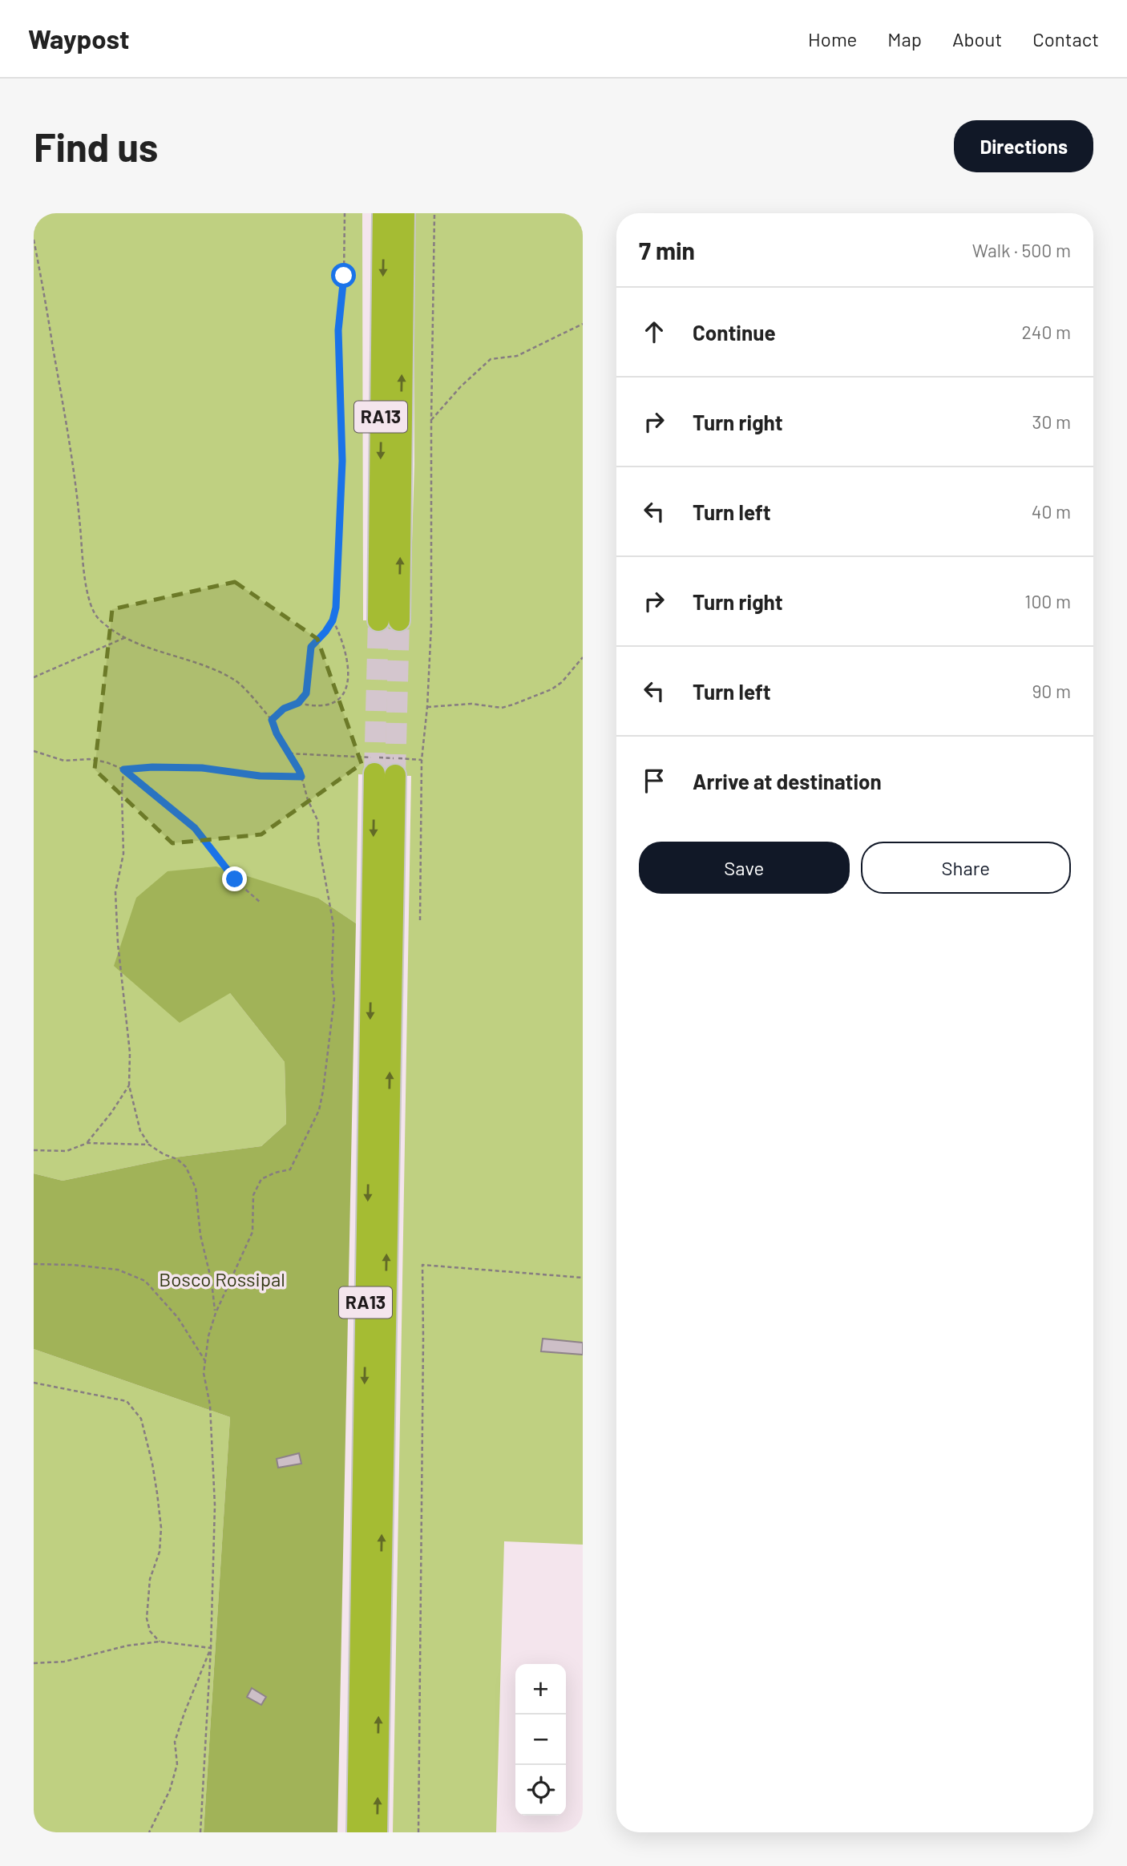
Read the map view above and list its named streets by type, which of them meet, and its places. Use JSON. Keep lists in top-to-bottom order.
{
  "streets": {
    "highway": ["RA13"]
  },
  "parks": ["Bosco Rossipal"],
  "page": {
    "header": "Waypost",
    "nav": [
      "Home",
      "Map",
      "About",
      "Contact"
    ],
    "buttons": [
      "Directions",
      ["Save", "Share"]
    ],
    "title": "Find us",
    "heading": ["7 min", "Walk · 500 m"],
    "list": [
      ["Continue", "240 m"],
      ["Turn right", "30 m"],
      ["Turn left", "40 m"],
      ["Turn right", "100 m"],
      ["Turn left", "90 m"],
      "Arrive at destination"
    ],
    "map_buttons": ["+", "−"]
  }
}
